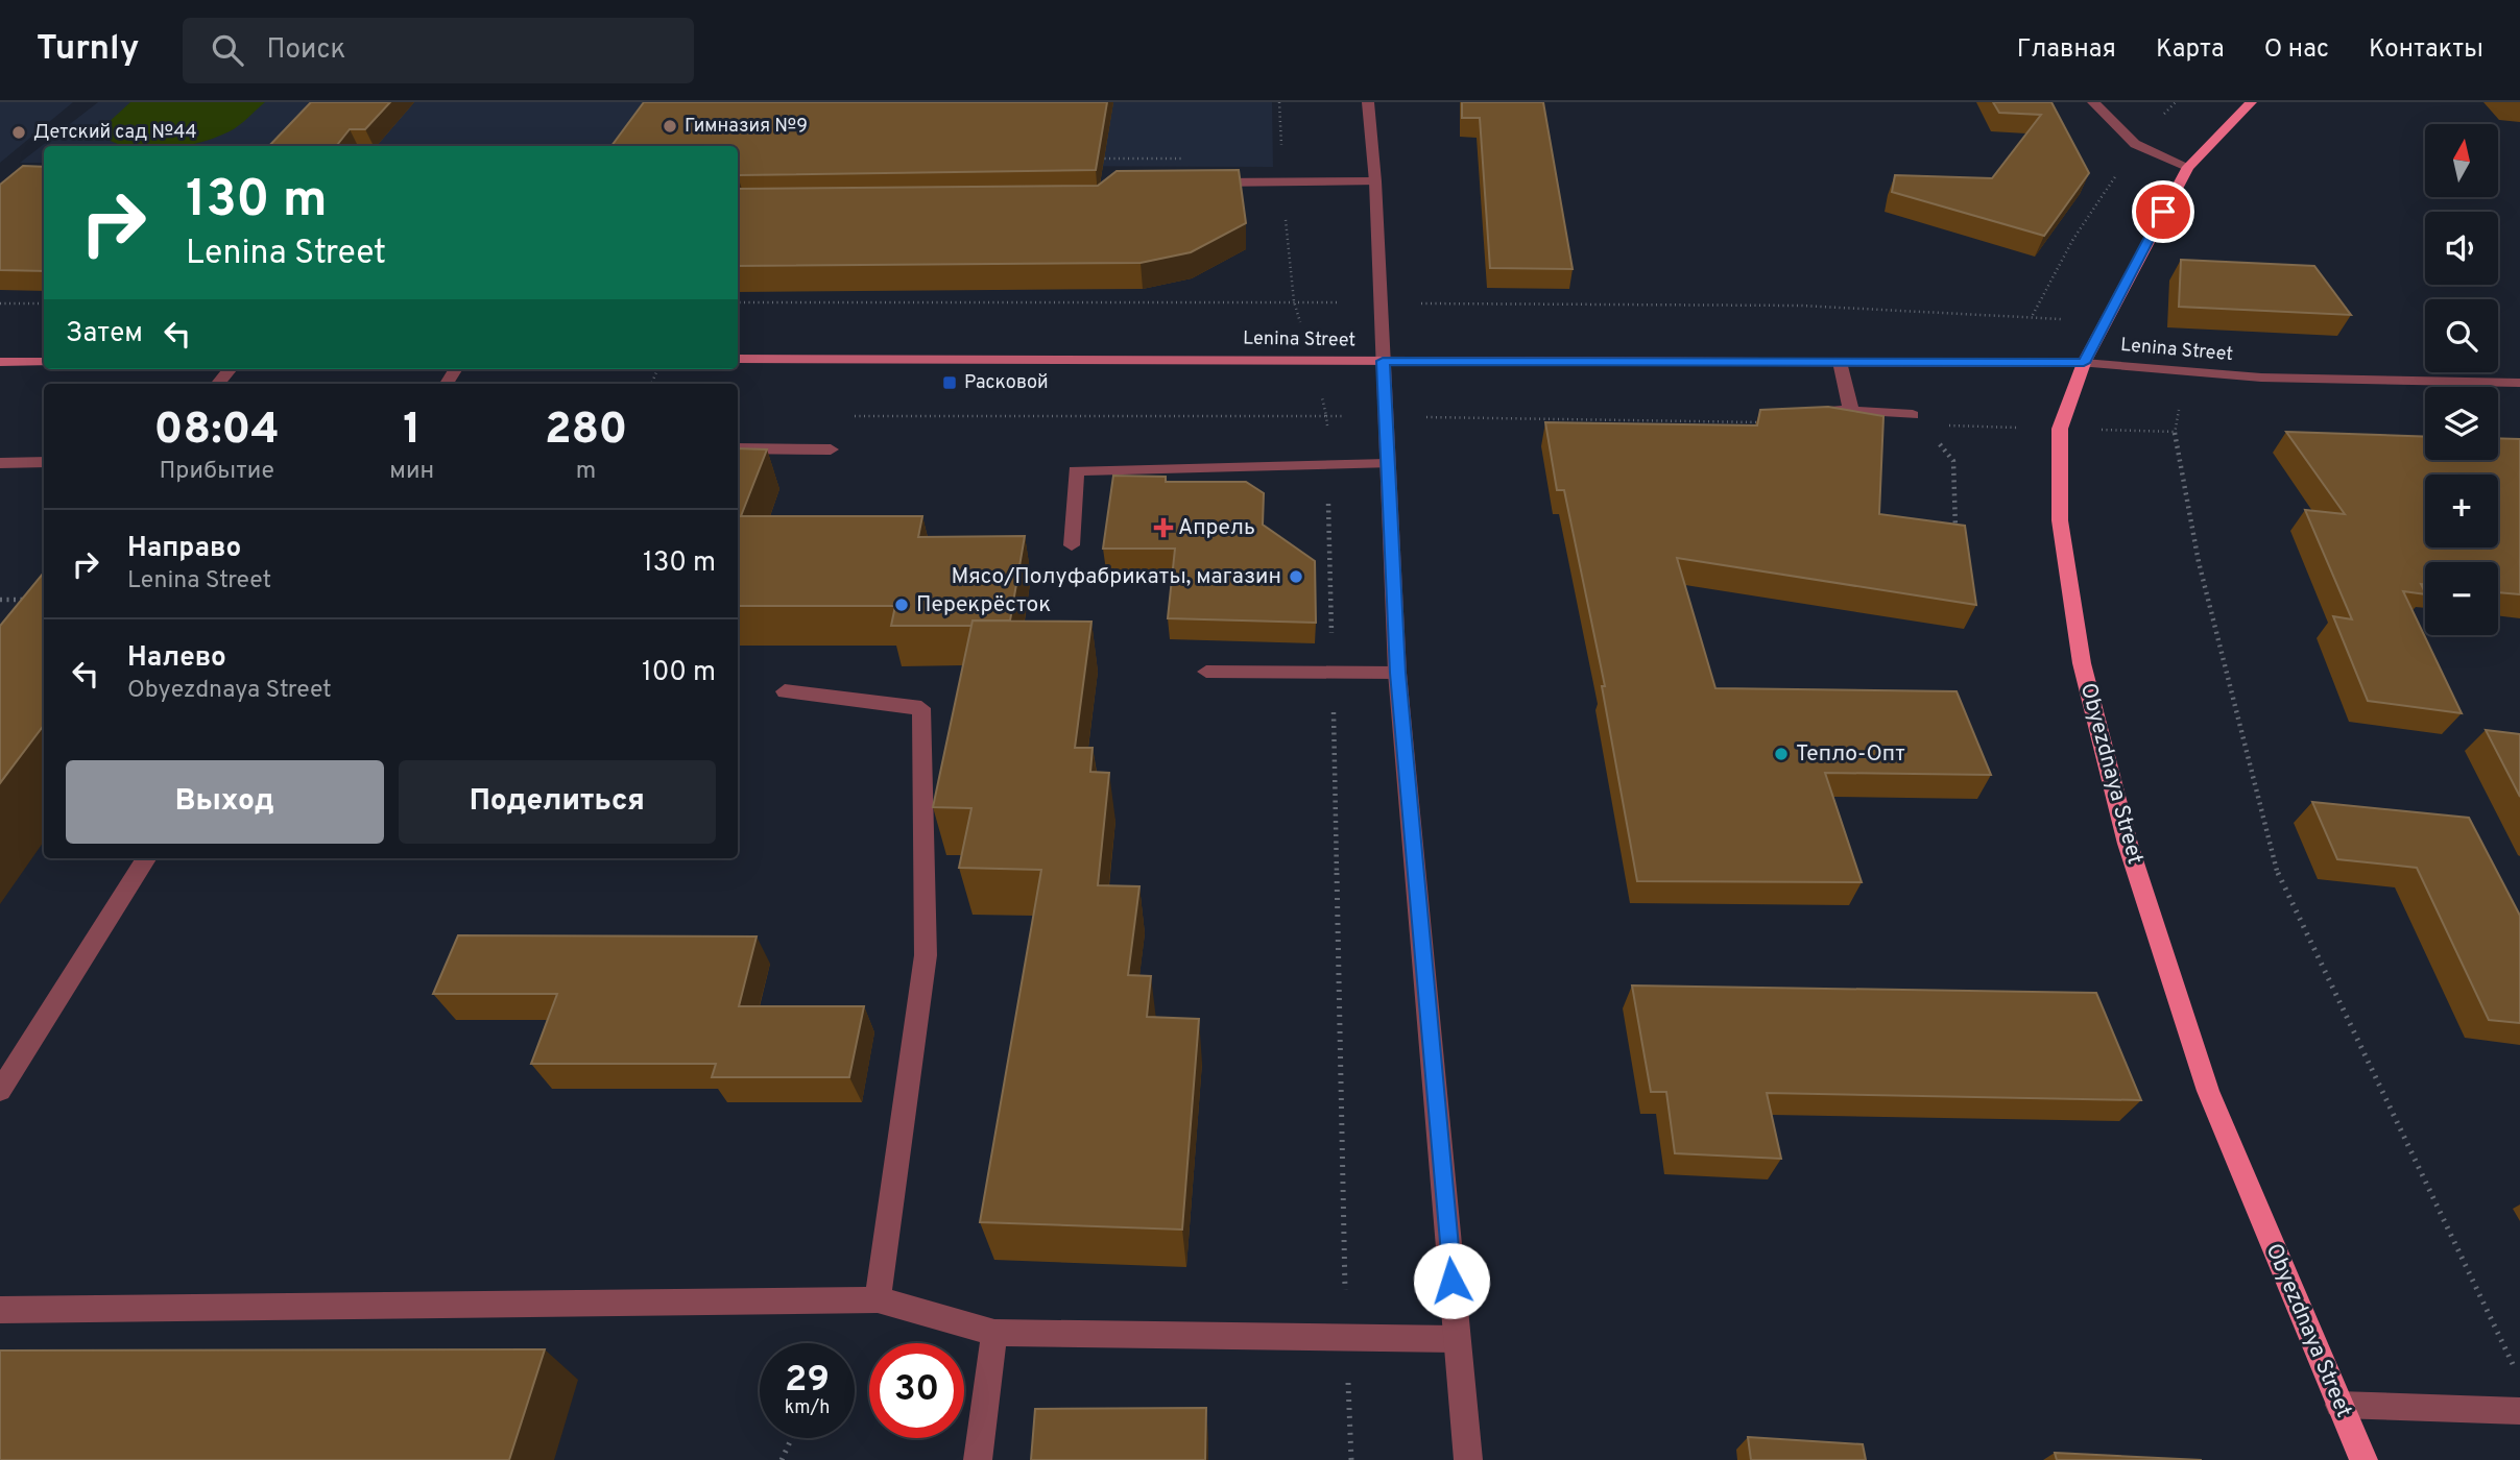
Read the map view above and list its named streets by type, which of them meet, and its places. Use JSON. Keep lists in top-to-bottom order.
{
  "streets": {
    "main road": ["Lenina Street", "Obyezdnaya Street"]
  },
  "crossings": [
    ["Lenina Street", "Obyezdnaya Street"]
  ],
  "places": {
    "other": [
      "Гимназия №9",
      "Детский сад №44",
      "Мясо/Полуфабрикаты, магазин",
      "Перекрёсток",
      "Тепло-Опт"
    ],
    "transit": ["Расковой"],
    "health": ["Апрель"]
  },
  "north": "top",
  "page": {
    "header": "Turnly",
    "search": "Поиск",
    "nav": [
      "Главная",
      "Карта",
      "О нас",
      "Контакты"
    ],
    "map_buttons": ["+", "−"],
    "turn": ["130 m", "Lenina Street"],
    "then": "Затем",
    "eta": [
      "08:04",
      "Прибытие",
      "1",
      "мин",
      "280",
      "m"
    ],
    "list": [
      {
        "name": "Направо",
        "note": "Lenina Street",
        "value": "130 m"
      },
      {
        "name": "Налево",
        "note": "Obyezdnaya Street",
        "value": "100 m"
      }
    ],
    "buttons": ["Выход", "Поделиться"],
    "speed": "29 km/h",
    "limit": "30"
  }
}
